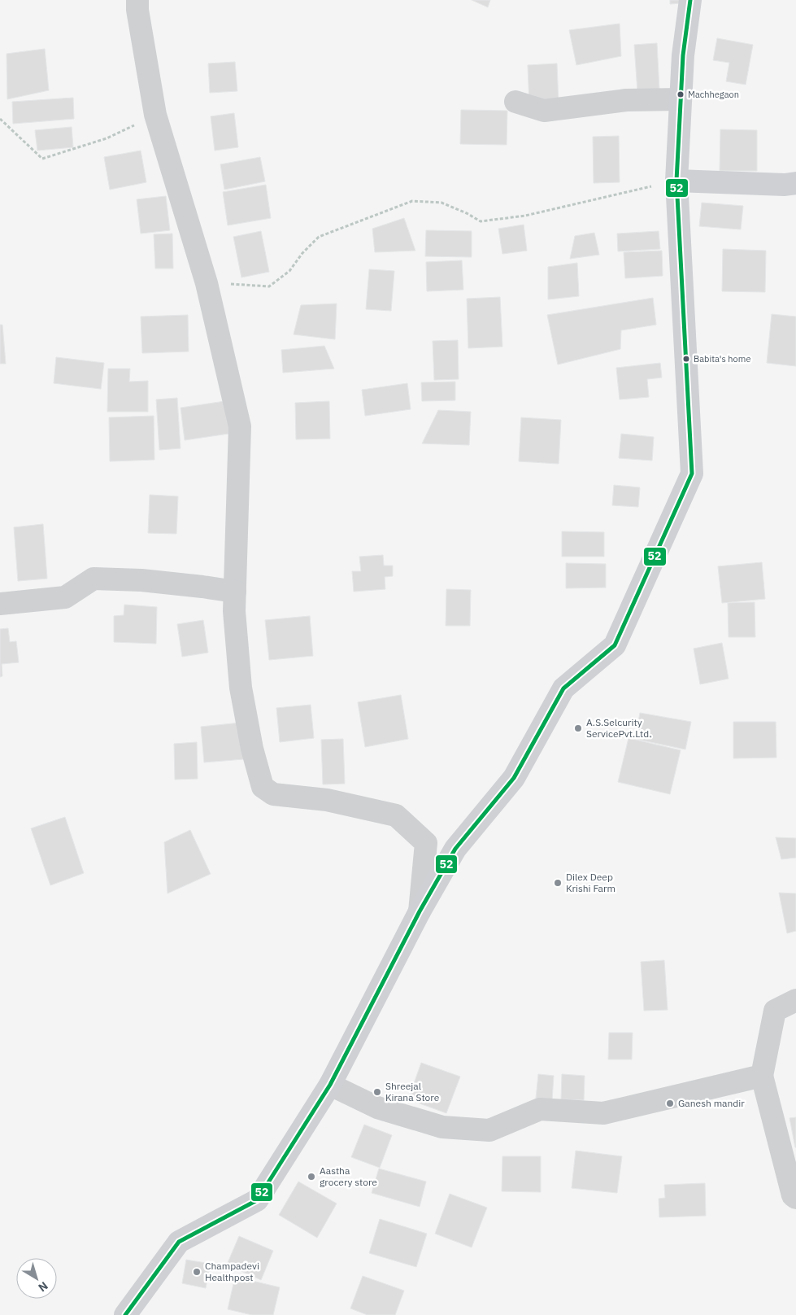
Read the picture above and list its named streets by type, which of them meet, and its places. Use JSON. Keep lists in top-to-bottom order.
{
  "places": [
    "Machhegaon",
    "Babita's home",
    "A.S.Selcurity ServicePvt.Ltd.",
    "Dilex Deep Krishi Farm",
    "Shreejal Kirana Store",
    "Ganesh mandir",
    "Aastha grocery store",
    "Champadevi Healthpost"
  ],
  "lines": ["transit line 52"],
  "north": "bottom right"
}
